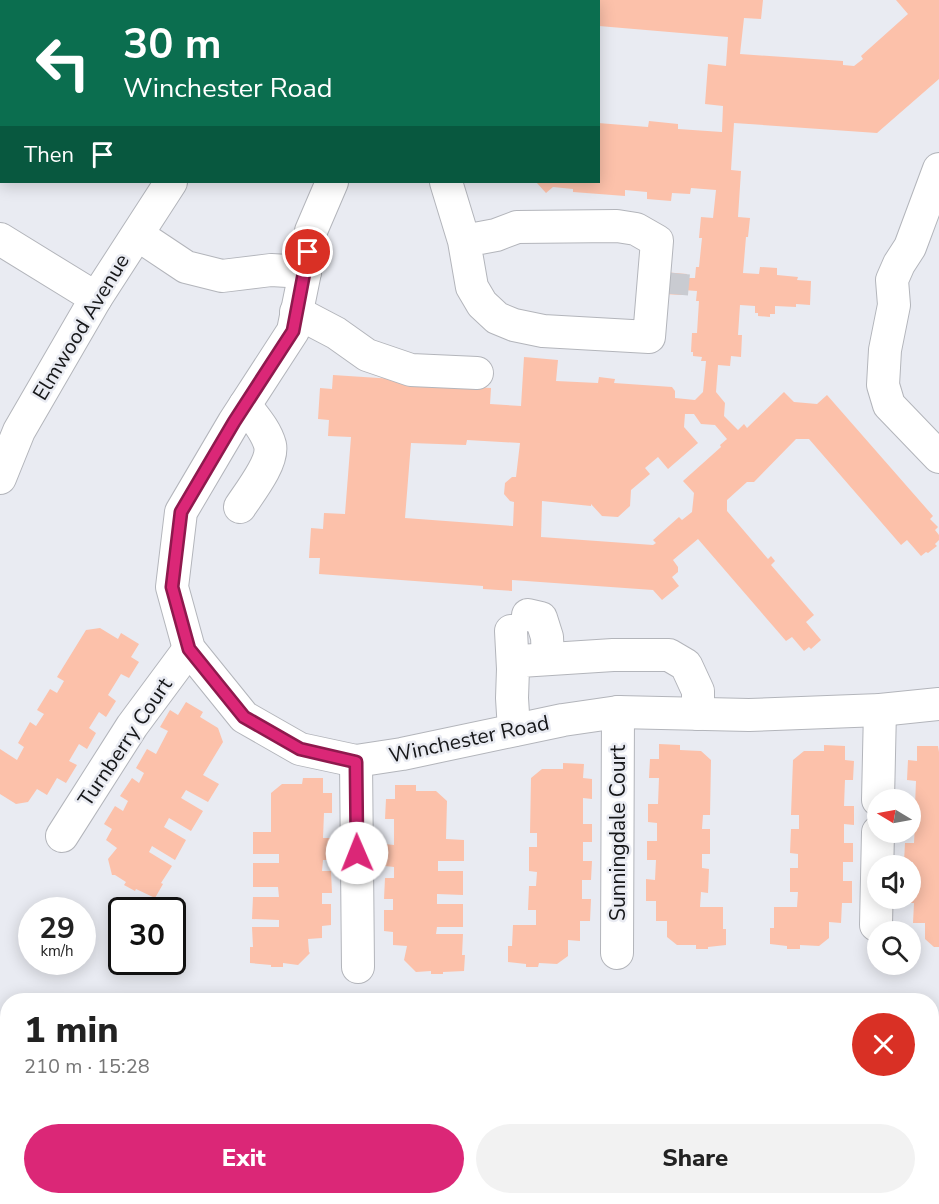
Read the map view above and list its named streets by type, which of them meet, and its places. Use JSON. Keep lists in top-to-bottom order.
{
  "streets": {
    "street": [
      "Elmwood Avenue",
      "Winchester Road",
      "Turnberry Court",
      "Sunningdale Court"
    ]
  },
  "crossings": [
    ["Winchester Road", "Turnberry Court"],
    ["Winchester Road", "Sunningdale Court"]
  ],
  "north": "left",
  "page": {
    "turn": ["30 m", "Winchester Road"],
    "then": "Then",
    "speed": "29 km/h",
    "limit": "30",
    "heading": ["1 min", "210 m · 15:28"],
    "buttons": ["Exit", "Share"]
  }
}
